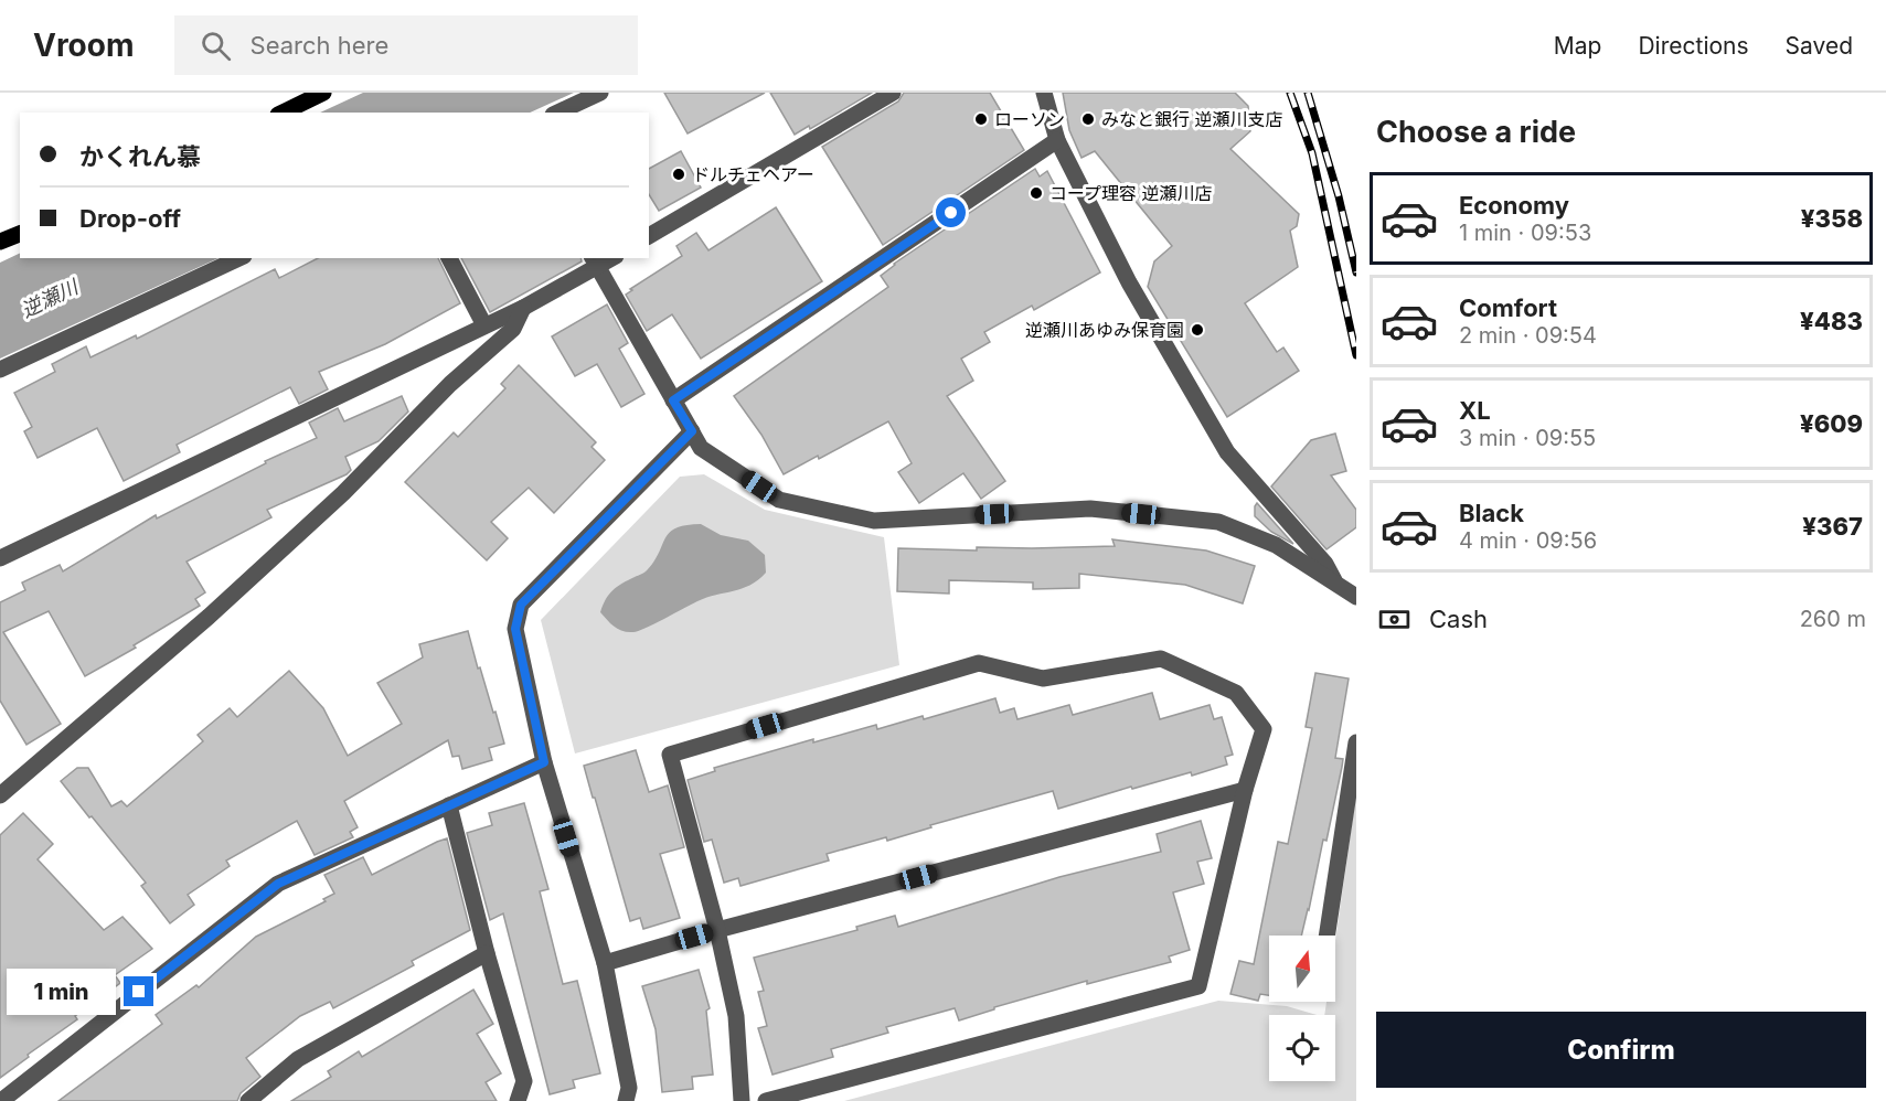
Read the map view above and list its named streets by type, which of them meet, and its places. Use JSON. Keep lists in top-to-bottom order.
{
  "water": ["逆瀬川"],
  "places": [
    "ローソン",
    "みなと銀行 逆瀬川支店",
    "ドルチェヘアー",
    "コープ理容 逆瀬川店",
    "逆瀬川あゆみ保育園"
  ],
  "north": "top",
  "page": {
    "header": "Vroom",
    "search": "Search here",
    "nav": ["Map", "Directions", "Saved"],
    "heading": "Choose a ride",
    "banner": ["かくれん慕", "Drop-off"],
    "list": [
      {
        "name": "Economy",
        "note": "1 min · 09:53",
        "value": "¥358"
      },
      {
        "name": "Comfort",
        "note": "2 min · 09:54",
        "value": "¥483"
      },
      {
        "name": "XL",
        "note": "3 min · 09:55",
        "value": "¥609"
      },
      {
        "name": "Black",
        "note": "4 min · 09:56",
        "value": "¥367"
      }
    ],
    "pay": ["Cash", "260 m"],
    "bubble": "1 min",
    "buttons": "Confirm"
  }
}
